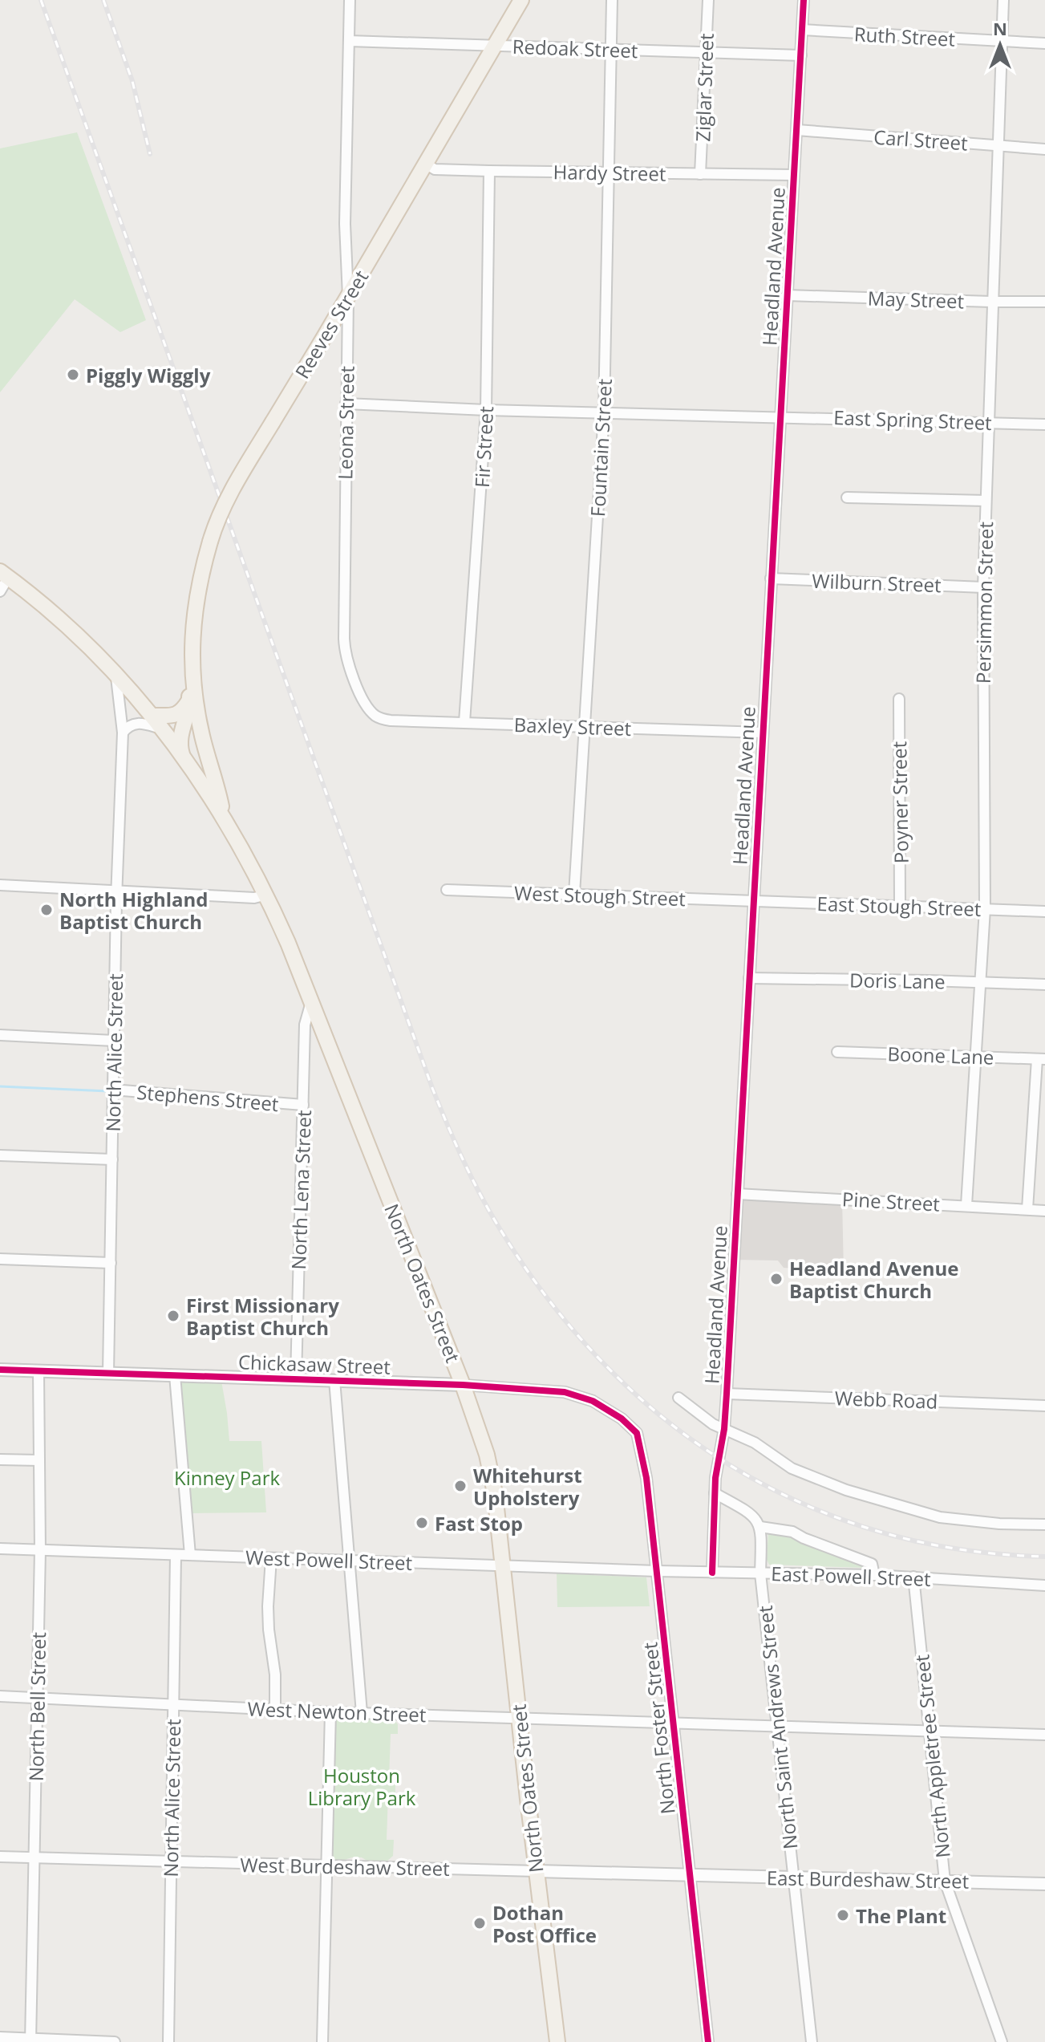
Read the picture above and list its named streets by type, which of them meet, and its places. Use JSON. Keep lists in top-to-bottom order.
{
  "streets": {
    "main road": ["Reeves Street", "North Oates Street"],
    "street": [
      "Ruth Street",
      "Redoak Street",
      "Ziglar Street",
      "Carl Street",
      "Hardy Street",
      "Headland Avenue",
      "May Street",
      "East Spring Street",
      "Leona Street",
      "Fir Street",
      "Fountain Street",
      "Wilburn Street",
      "Persimmon Street",
      "Baxley Street",
      "Poyner Street",
      "West Stough Street",
      "East Stough Street",
      "Doris Lane",
      "North Alice Street",
      "Boone Lane",
      "Stephens Street",
      "North Lena Street",
      "Pine Street",
      "Chickasaw Street",
      "Webb Road",
      "West Powell Street",
      "East Powell Street",
      "North Bell Street",
      "West Newton Street",
      "North Saint Andrews Street",
      "North Foster Street",
      "North Appletree Street",
      "West Burdeshaw Street",
      "East Burdeshaw Street"
    ]
  },
  "crossings": [
    ["Ruth Street", "Headland Avenue"],
    ["Ruth Street", "Persimmon Street"],
    ["Redoak Street", "Ziglar Street"],
    ["Redoak Street", "Headland Avenue"],
    ["Redoak Street", "Reeves Street"],
    ["Redoak Street", "Leona Street"],
    ["Redoak Street", "Fountain Street"],
    ["Ziglar Street", "Hardy Street"],
    ["Carl Street", "Headland Avenue"],
    ["Carl Street", "Persimmon Street"],
    ["Hardy Street", "Headland Avenue"],
    ["Hardy Street", "Reeves Street"],
    ["Hardy Street", "Fir Street"],
    ["Hardy Street", "Fountain Street"],
    ["Headland Avenue", "May Street"],
    ["Headland Avenue", "East Spring Street"],
    ["Headland Avenue", "Wilburn Street"],
    ["Headland Avenue", "Baxley Street"],
    ["Headland Avenue", "West Stough Street"],
    ["Headland Avenue", "East Stough Street"],
    ["Headland Avenue", "Doris Lane"],
    ["Headland Avenue", "Pine Street"],
    ["Headland Avenue", "Webb Road"],
    ["Headland Avenue", "East Powell Street"],
    ["May Street", "Persimmon Street"],
    ["Reeves Street", "Leona Street"],
    ["Reeves Street", "North Oates Street"],
    ["East Spring Street", "Leona Street"],
    ["East Spring Street", "Fir Street"],
    ["East Spring Street", "Fountain Street"],
    ["East Spring Street", "Persimmon Street"],
    ["Leona Street", "Baxley Street"],
    ["Fir Street", "Baxley Street"],
    ["Fountain Street", "Baxley Street"],
    ["Fountain Street", "West Stough Street"],
    ["Wilburn Street", "Persimmon Street"],
    ["Persimmon Street", "East Stough Street"],
    ["Persimmon Street", "Doris Lane"],
    ["Persimmon Street", "Boone Lane"],
    ["Persimmon Street", "Pine Street"],
    ["Poyner Street", "East Stough Street"],
    ["West Stough Street", "East Stough Street"],
    ["North Alice Street", "Stephens Street"],
    ["North Alice Street", "Chickasaw Street"],
    ["North Alice Street", "West Powell Street"],
    ["North Alice Street", "West Newton Street"],
    ["North Alice Street", "West Burdeshaw Street"],
    ["Stephens Street", "North Lena Street"],
    ["North Lena Street", "North Oates Street"],
    ["North Lena Street", "Chickasaw Street"],
    ["North Oates Street", "Chickasaw Street"],
    ["North Oates Street", "West Powell Street"],
    ["North Oates Street", "West Newton Street"],
    ["North Oates Street", "West Burdeshaw Street"],
    ["Chickasaw Street", "North Bell Street"],
    ["Chickasaw Street", "North Foster Street"],
    ["West Powell Street", "East Powell Street"],
    ["West Powell Street", "North Bell Street"],
    ["West Powell Street", "North Foster Street"],
    ["East Powell Street", "North Saint Andrews Street"],
    ["East Powell Street", "North Foster Street"],
    ["East Powell Street", "North Appletree Street"],
    ["North Bell Street", "West Newton Street"],
    ["North Bell Street", "West Burdeshaw Street"],
    ["West Newton Street", "North Saint Andrews Street"],
    ["West Newton Street", "North Foster Street"],
    ["West Newton Street", "North Appletree Street"],
    ["North Saint Andrews Street", "East Burdeshaw Street"],
    ["North Foster Street", "West Burdeshaw Street"],
    ["North Foster Street", "East Burdeshaw Street"],
    ["North Appletree Street", "East Burdeshaw Street"],
    ["West Burdeshaw Street", "East Burdeshaw Street"]
  ],
  "parks": ["Kinney Park", "Houston Library Park"],
  "places": [
    "Piggly Wiggly",
    "North Highland Baptist Church",
    "Headland Avenue Baptist Church",
    "First Missionary Baptist Church",
    "Whitehurst Upholstery",
    "Fast Stop",
    "The Plant",
    "Dothan Post Office"
  ],
  "north": "top"
}
